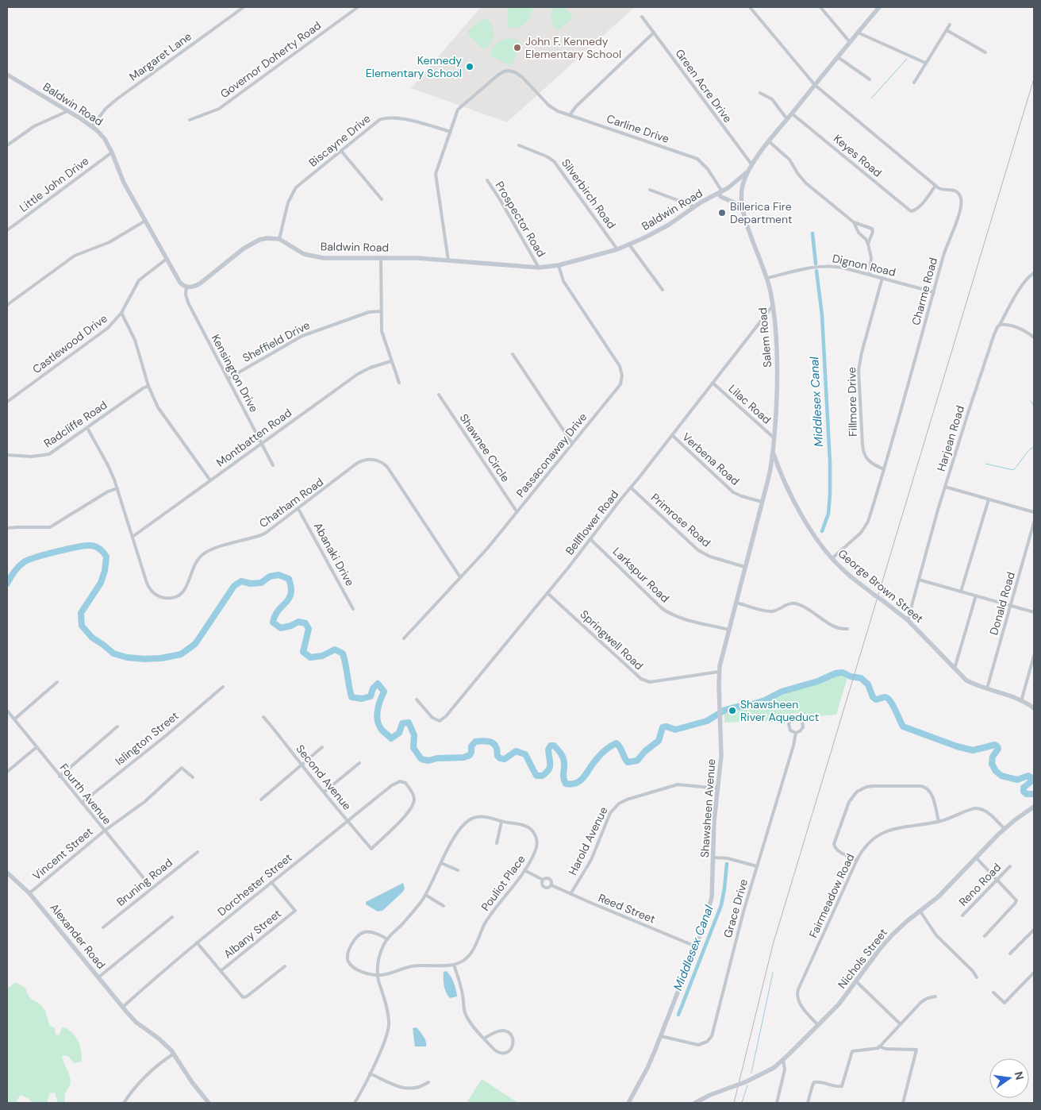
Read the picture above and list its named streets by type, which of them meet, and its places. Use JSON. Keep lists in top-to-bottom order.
{
  "streets": {
    "street": [
      "Margaret Lane",
      "Governor Doherty Road",
      "Green Acre Drive",
      "Baldwin Road",
      "Carline Drive",
      "Biscayne Drive",
      "Keyes Road",
      "Little John Drive",
      "Silverbirch Road",
      "Prospector Road",
      "Dignon Road",
      "Charme Road",
      "Salem Road",
      "Sheffield Drive",
      "Castlewood Drive",
      "Kensington Drive",
      "Fillmore Drive",
      "Lilac Road",
      "Radcliffe Road",
      "Montbatten Road",
      "Harjean Road",
      "Shawnee Circle",
      "Passaconaway Drive",
      "Verbena Road",
      "Chatham Road",
      "Primrose Road",
      "Bellflower Road",
      "Abanaki Drive",
      "Larkspur Road",
      "George Brown Street",
      "Donald Road",
      "Springwell Road",
      "Islington Street",
      "Second Avenue",
      "Fourth Avenue",
      "Shawsheen Avenue",
      "Harold Avenue",
      "Vincent Street",
      "Bruning Road",
      "Pouliot Place",
      "Dorchester Street",
      "Reno Road",
      "Fairmeadow Road",
      "Reed Street",
      "Grace Drive",
      "Albany Street",
      "Alexander Road",
      "Nichols Street"
    ]
  },
  "crossings": [
    ["Margaret Lane", "Baldwin Road"],
    ["Green Acre Drive", "Baldwin Road"],
    ["Green Acre Drive", "Salem Road"],
    ["Baldwin Road", "Carline Drive"],
    ["Baldwin Road", "Biscayne Drive"],
    ["Baldwin Road", "Little John Drive"],
    ["Baldwin Road", "Silverbirch Road"],
    ["Baldwin Road", "Prospector Road"],
    ["Baldwin Road", "Salem Road"],
    ["Baldwin Road", "Castlewood Drive"],
    ["Baldwin Road", "Kensington Drive"],
    ["Baldwin Road", "Passaconaway Drive"],
    ["Carline Drive", "Biscayne Drive"],
    ["Keyes Road", "Charme Road"],
    ["Keyes Road", "Salem Road"],
    ["Dignon Road", "Charme Road"],
    ["Dignon Road", "Salem Road"],
    ["Dignon Road", "Fillmore Drive"],
    ["Charme Road", "Salem Road"],
    ["Charme Road", "Fillmore Drive"],
    ["Charme Road", "George Brown Street"],
    ["Salem Road", "Lilac Road"],
    ["Salem Road", "Verbena Road"],
    ["Salem Road", "Primrose Road"],
    ["Salem Road", "Bellflower Road"],
    ["Salem Road", "Larkspur Road"],
    ["Salem Road", "George Brown Street"],
    ["Salem Road", "Springwell Road"],
    ["Salem Road", "Shawsheen Avenue"],
    ["Sheffield Drive", "Kensington Drive"],
    ["Kensington Drive", "Montbatten Road"],
    ["Lilac Road", "Bellflower Road"],
    ["Radcliffe Road", "Chatham Road"],
    ["Montbatten Road", "Chatham Road"],
    ["Harjean Road", "George Brown Street"],
    ["Shawnee Circle", "Passaconaway Drive"],
    ["Passaconaway Drive", "Chatham Road"],
    ["Verbena Road", "Bellflower Road"],
    ["Chatham Road", "Abanaki Drive"],
    ["Primrose Road", "Bellflower Road"],
    ["Bellflower Road", "Larkspur Road"],
    ["Bellflower Road", "Springwell Road"],
    ["George Brown Street", "Donald Road"],
    ["Islington Street", "Fourth Avenue"],
    ["Second Avenue", "Dorchester Street"],
    ["Fourth Avenue", "Vincent Street"],
    ["Fourth Avenue", "Bruning Road"],
    ["Shawsheen Avenue", "Harold Avenue"],
    ["Shawsheen Avenue", "Reed Street"],
    ["Shawsheen Avenue", "Grace Drive"],
    ["Harold Avenue", "Reed Street"],
    ["Vincent Street", "Alexander Road"],
    ["Pouliot Place", "Reed Street"],
    ["Dorchester Street", "Albany Street"],
    ["Dorchester Street", "Alexander Road"],
    ["Fairmeadow Road", "Nichols Street"]
  ],
  "water": ["Middlesex Canal"],
  "places": [
    "John F. Kennedy Elementary School",
    "Kennedy Elementary School",
    "Billerica Fire Department",
    "Shawsheen River Aqueduct"
  ],
  "north": "right"
}
